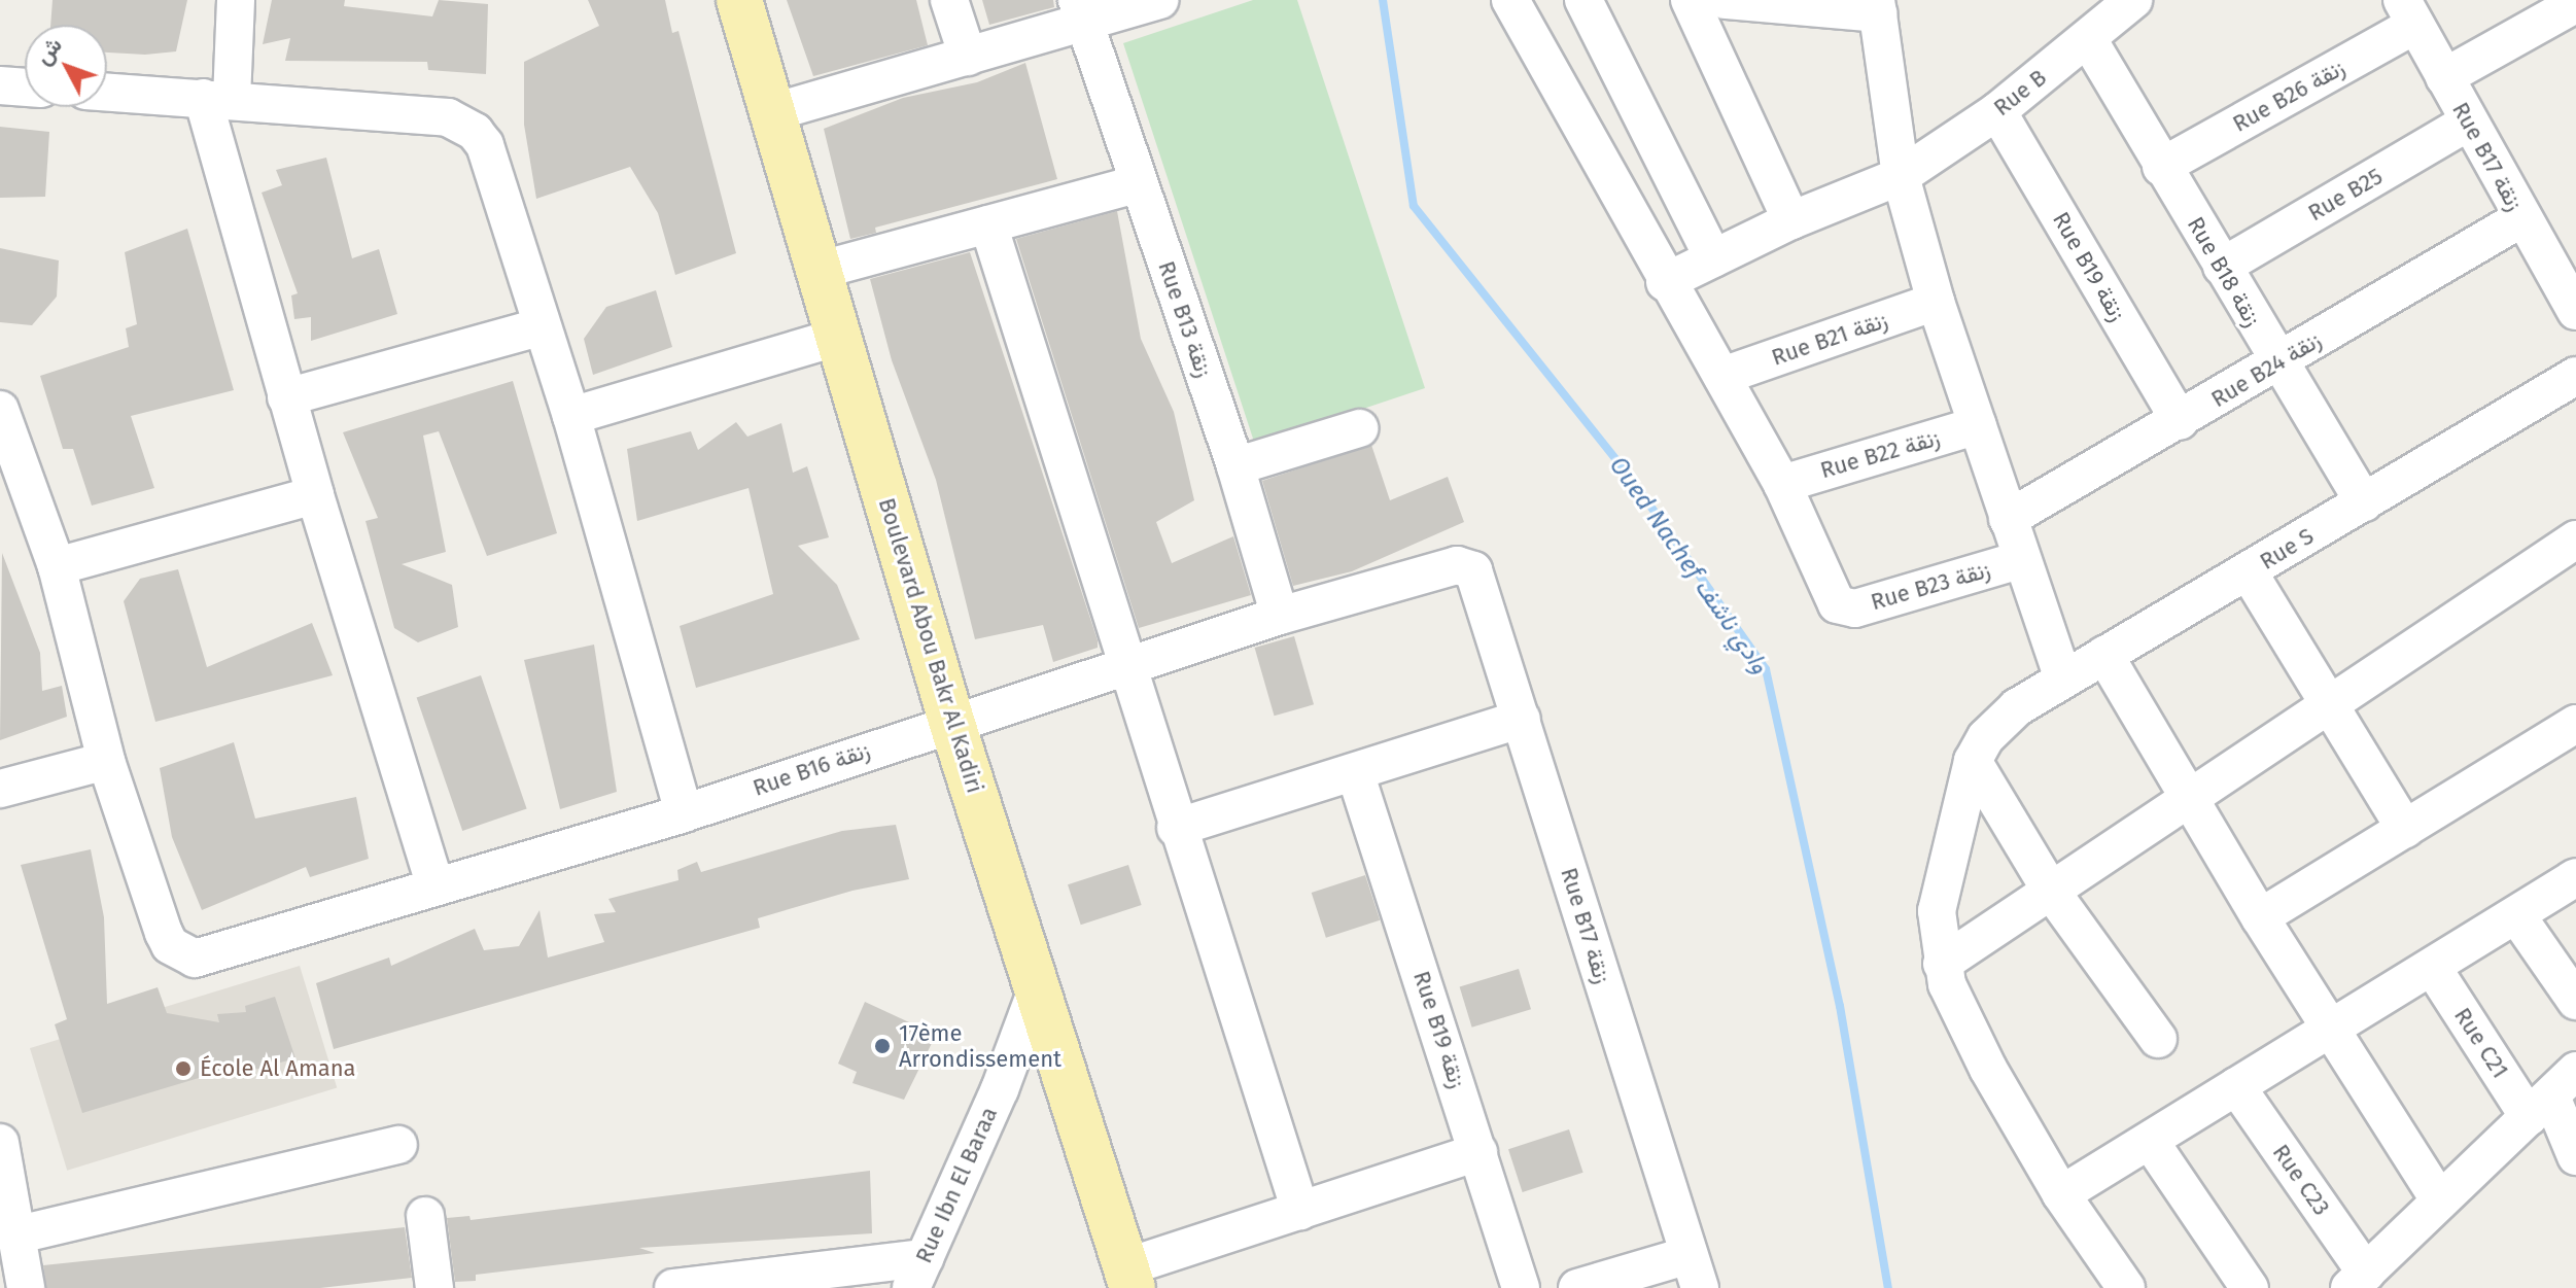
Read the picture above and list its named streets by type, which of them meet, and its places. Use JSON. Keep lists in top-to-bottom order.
{
  "streets": {
    "main road": ["Boulevard Abou Bakr Al Kadiri"],
    "street": [
      "Rue B",
      "Rue B26 زنقة",
      "Rue B17 زنقة",
      "Rue B25",
      "Rue B19 زنقة",
      "Rue B18 زنقة",
      "Rue B13 زنقة",
      "Rue B21 زنقة",
      "Rue B24 زنقة",
      "Rue B22 زنقة",
      "Rue S",
      "Rue B23 زنقة",
      "Rue B16 زنقة",
      "Rue C21",
      "Rue C23",
      "Rue Ibn El Baraa"
    ]
  },
  "crossings": [
    ["Rue B", "Rue B19 زنقة"],
    ["Rue B", "Rue B18 زنقة"],
    ["Rue B26 زنقة", "Rue B17 زنقة"],
    ["Rue B26 زنقة", "Rue B18 زنقة"],
    ["Rue B17 زنقة", "Rue B25"],
    ["Rue B17 زنقة", "Rue B24 زنقة"],
    ["Rue B17 زنقة", "Rue B16 زنقة"],
    ["Rue B25", "Rue B18 زنقة"],
    ["Rue B19 زنقة", "Rue B24 زنقة"],
    ["Rue B18 زنقة", "Rue B24 زنقة"],
    ["Rue B18 زنقة", "Rue S"],
    ["Rue B13 زنقة", "Rue B16 زنقة"],
    ["Rue B22 زنقة", "Rue B23 زنقة"],
    ["Boulevard Abou Bakr Al Kadiri", "Rue B16 زنقة"],
    ["Boulevard Abou Bakr Al Kadiri", "Rue Ibn El Baraa"]
  ],
  "water": ["Oued Nachef وادي ناشف"],
  "places": ["17ème Arrondissement", "École Al Amana"],
  "north": "top left"
}
